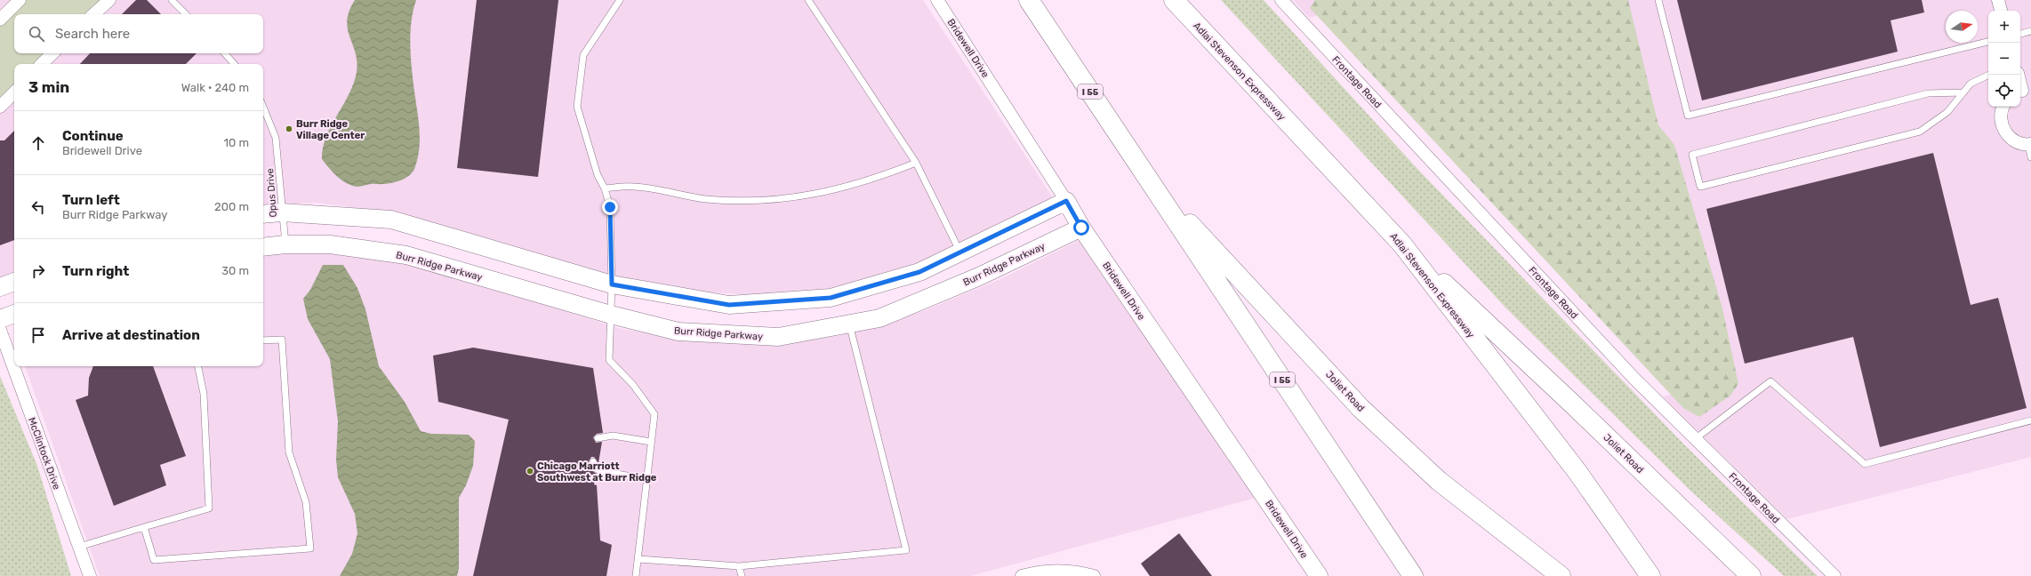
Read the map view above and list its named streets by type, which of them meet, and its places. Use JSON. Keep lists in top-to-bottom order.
{
  "streets": {
    "highway": ["Adlai Stevenson Expressway", "I 55", "Joliet Road"],
    "street": [
      "Bridewell Drive",
      "Frontage Road",
      "Burr Ridge Parkway",
      "McClintock Drive"
    ],
    "lane": ["Opus Drive"]
  },
  "crossings": [
    ["Bridewell Drive", "Burr Ridge Parkway"],
    ["Adlai Stevenson Expressway", "Joliet Road"],
    ["I 55", "Joliet Road"],
    ["Opus Drive", "Burr Ridge Parkway"]
  ],
  "places": ["Burr Ridge Village Center", "Chicago Marriott Southwest at Burr Ridge"],
  "north": "right",
  "page": {
    "map_buttons": ["+", "−"],
    "search": "Search here",
    "heading": ["3 min", "Walk · 240 m"],
    "list": [
      ["Continue", "Bridewell Drive", "10 m"],
      ["Turn left", "Burr Ridge Parkway", "200 m"],
      ["Turn right", "30 m"],
      "Arrive at destination"
    ]
  }
}
